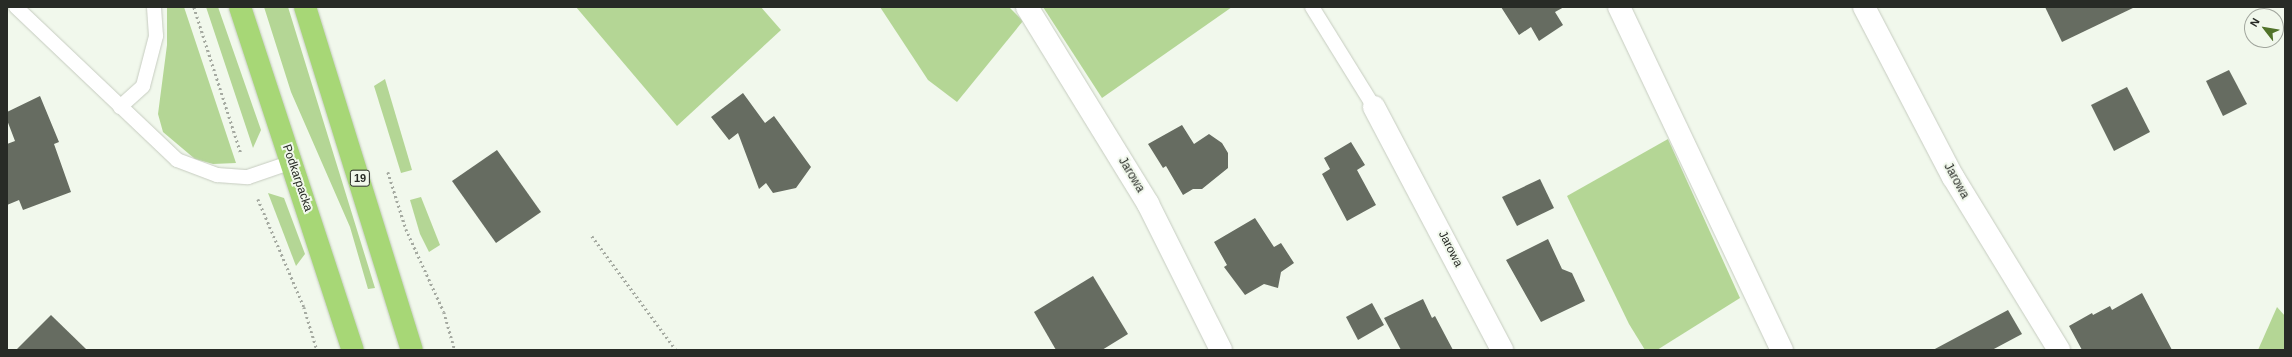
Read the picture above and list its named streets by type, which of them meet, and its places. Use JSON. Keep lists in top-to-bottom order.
{
  "streets": {
    "highway": ["Podkarpacka", "19"],
    "street": ["Jarowa"]
  },
  "north": "top left"
}
